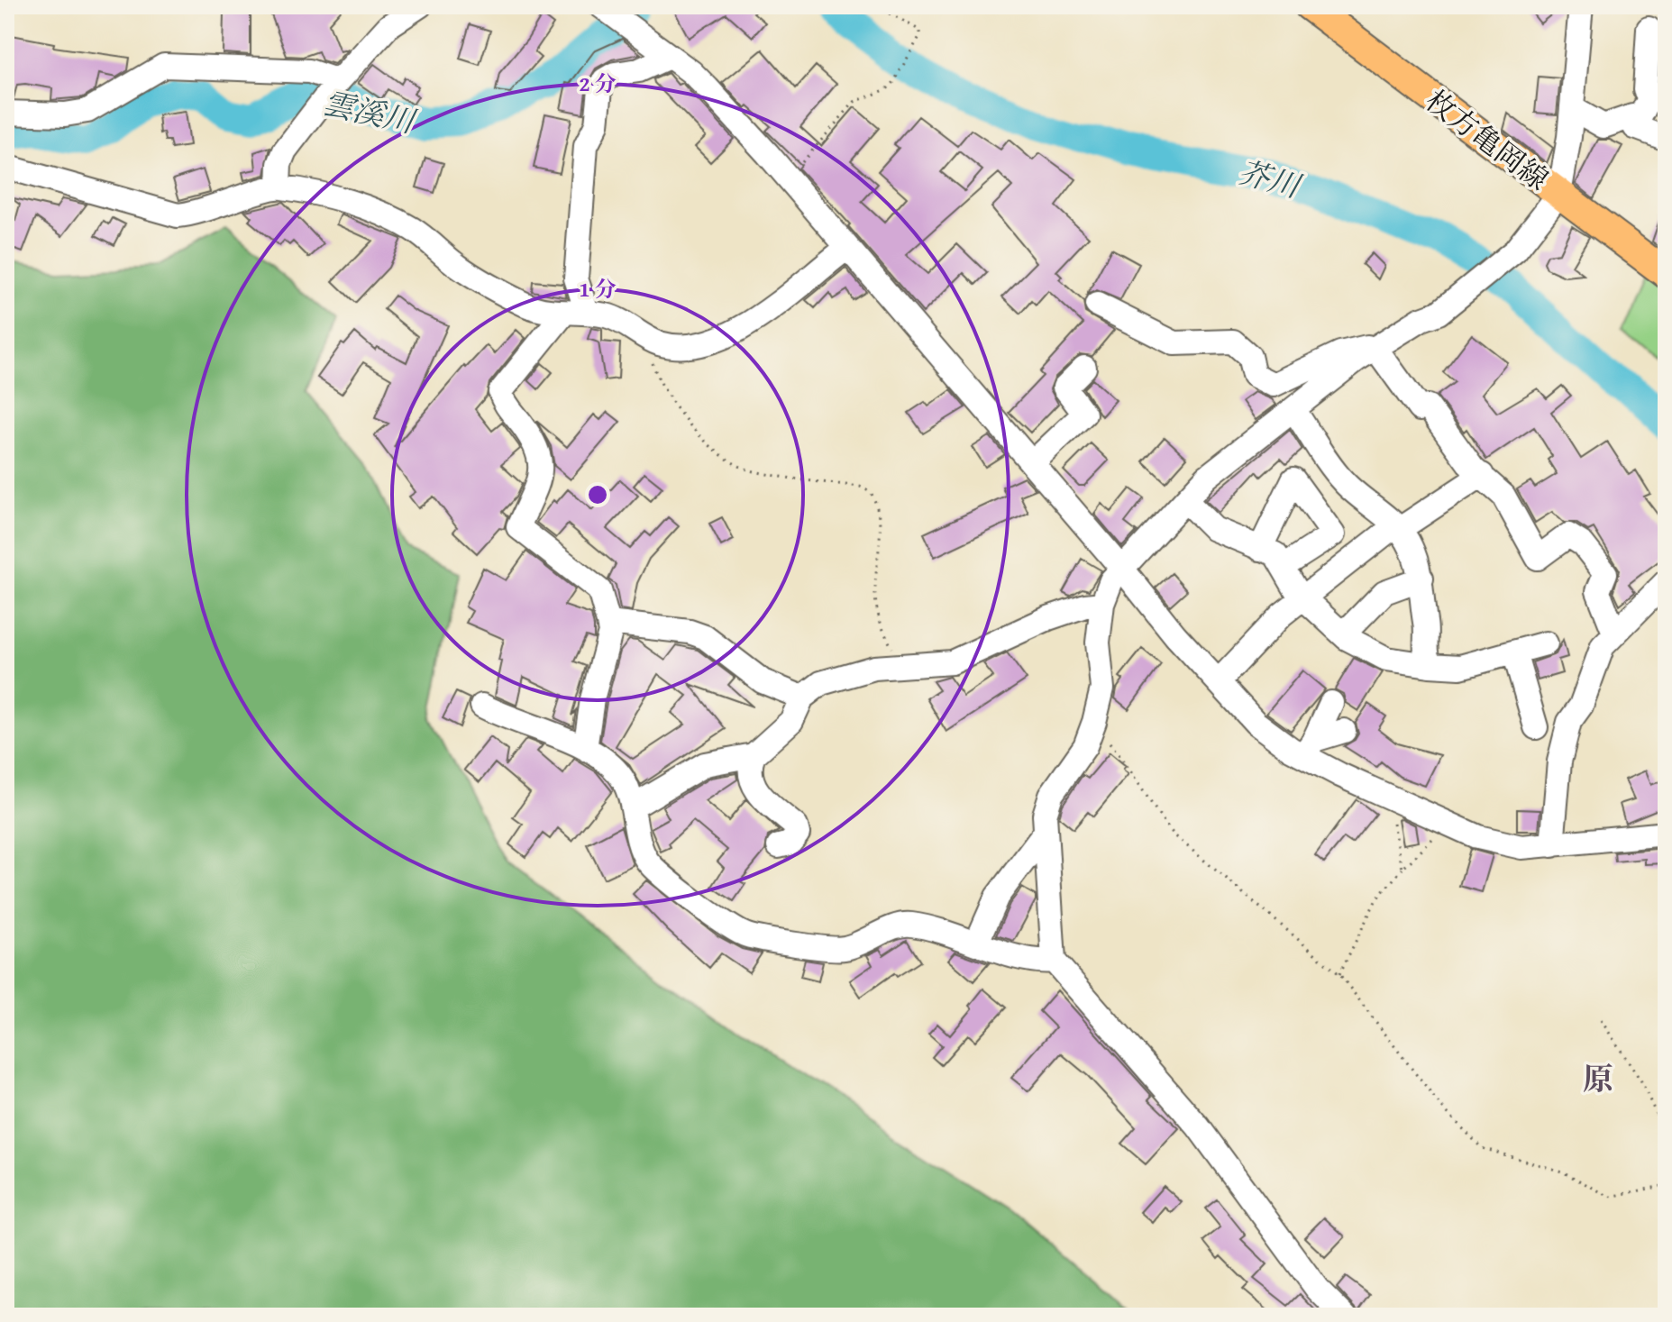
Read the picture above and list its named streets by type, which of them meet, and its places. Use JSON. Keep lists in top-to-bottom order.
{
  "streets": {
    "main road": ["枚方亀岡線"]
  },
  "districts": ["原"],
  "water": ["雲溪川", "芥川"],
  "rings": ["2 分", "1 分"]
}
